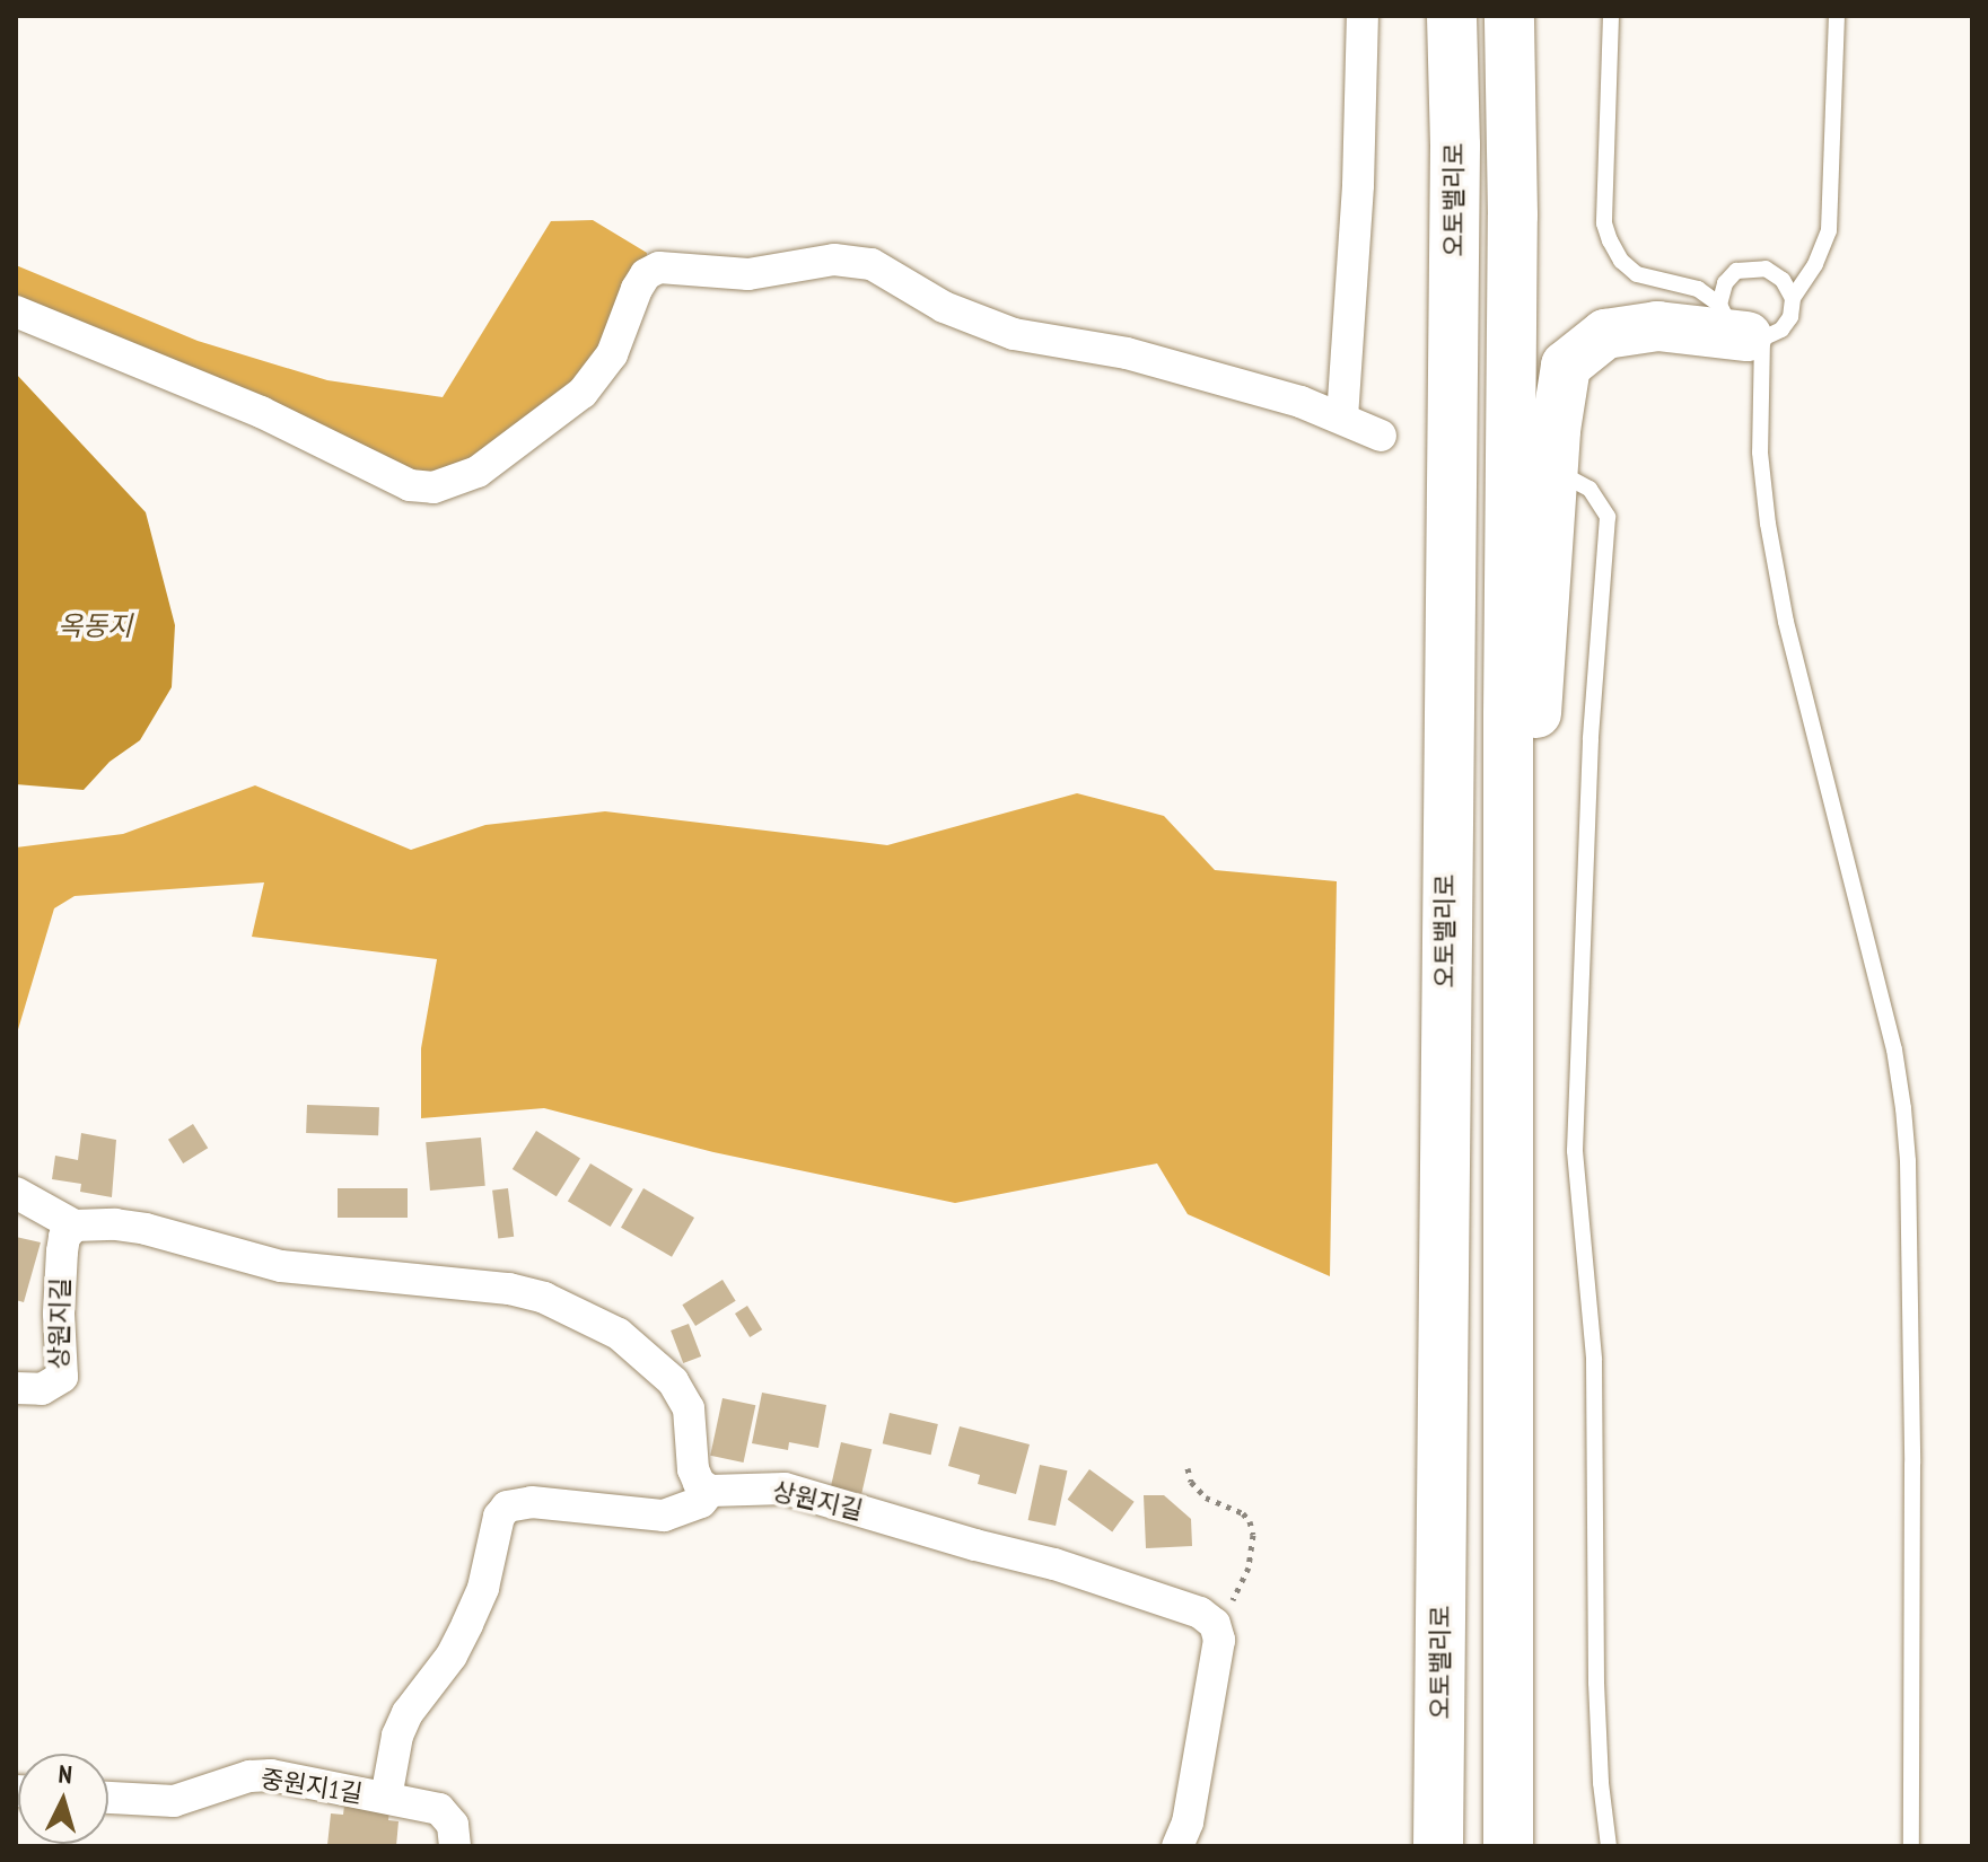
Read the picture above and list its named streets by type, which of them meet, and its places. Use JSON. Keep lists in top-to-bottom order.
{
  "streets": {
    "highway": ["오토밸리로"],
    "street": ["상원지길", "중원지1길"]
  },
  "water": ["옥동지"],
  "north": "top"
}
